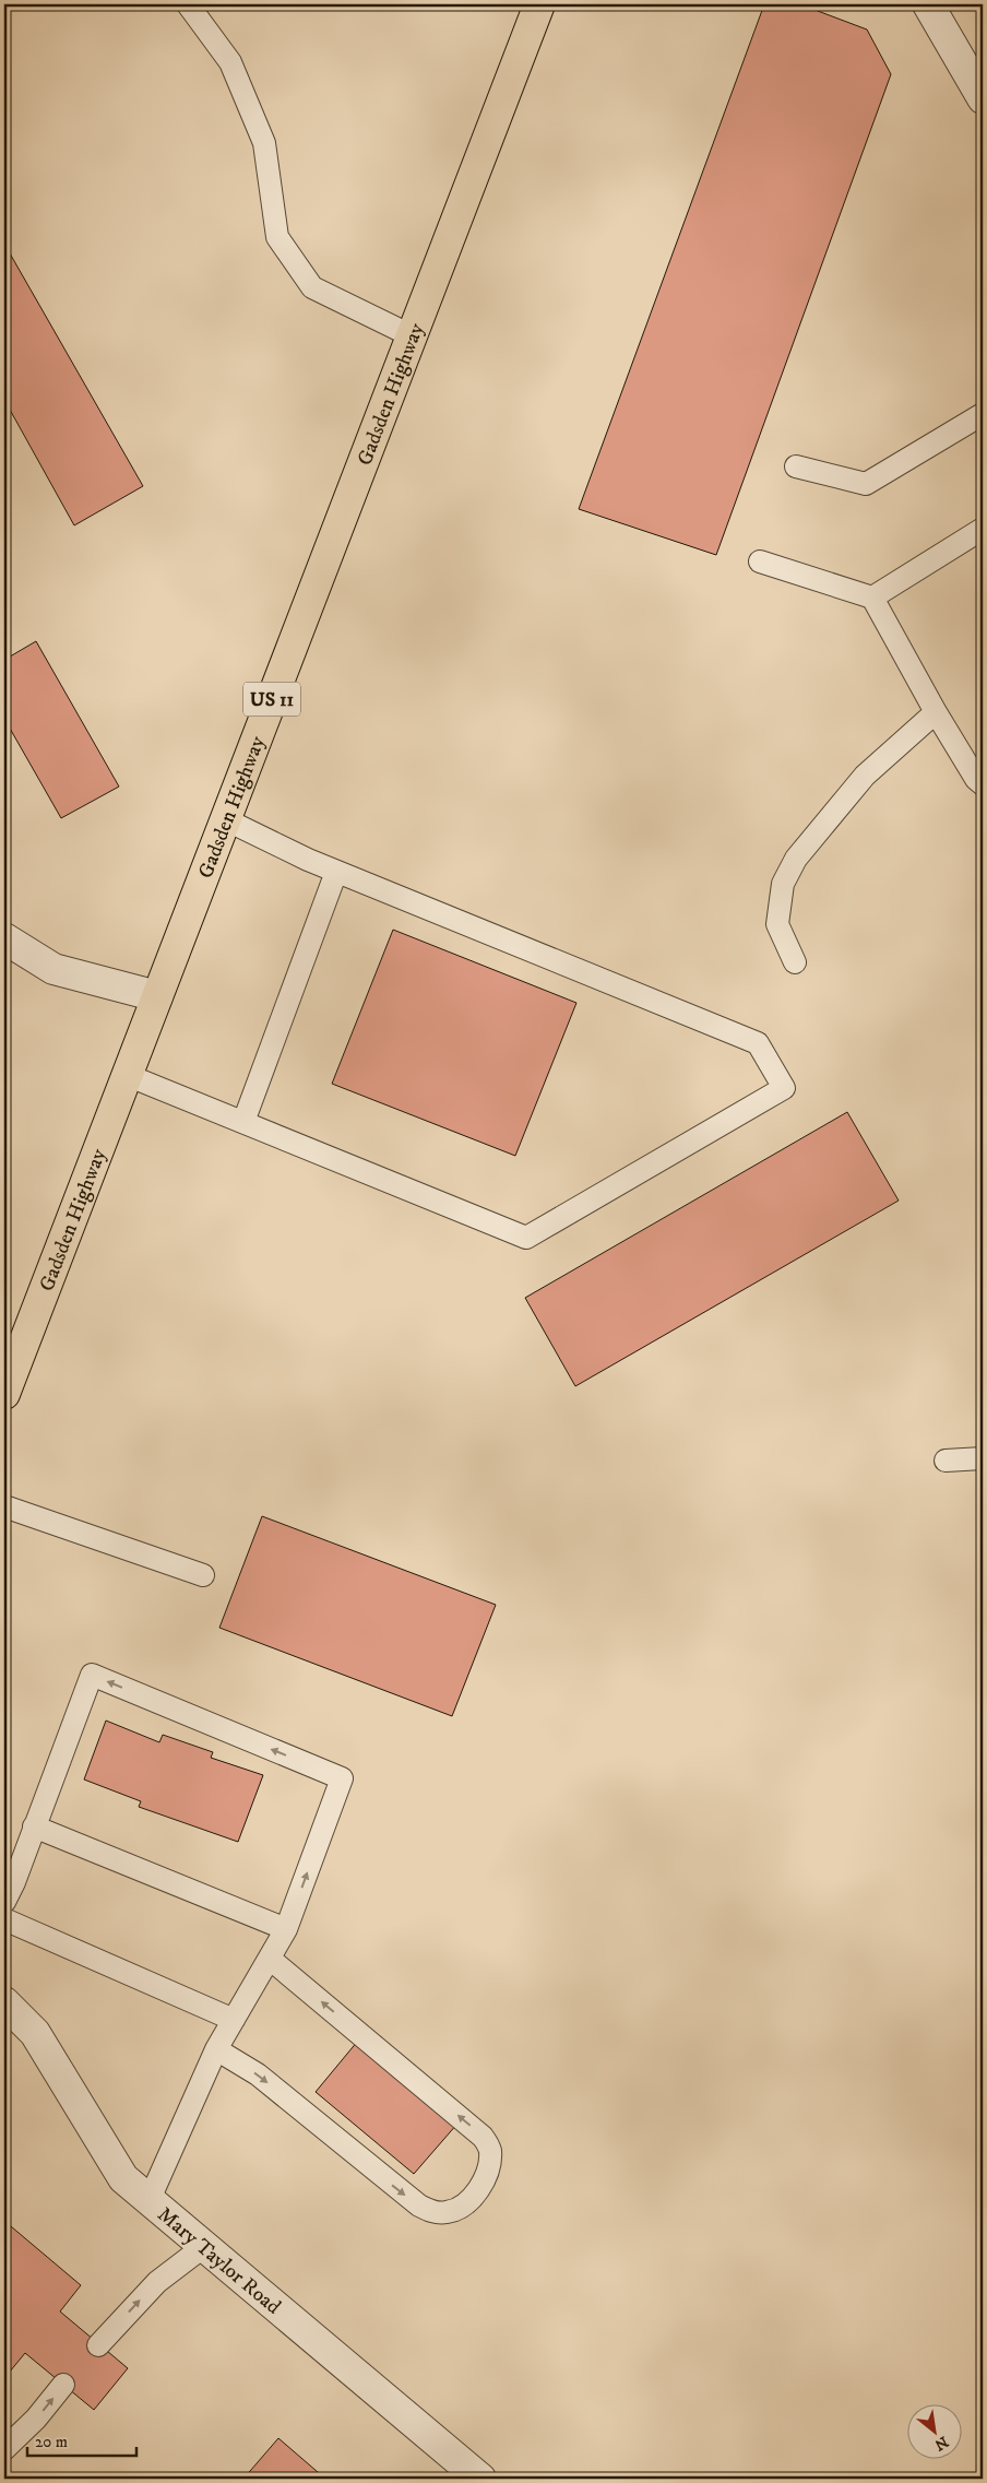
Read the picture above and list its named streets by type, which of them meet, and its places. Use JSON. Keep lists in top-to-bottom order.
{
  "streets": {
    "main road": ["Gadsden Highway", "US 11"],
    "street": ["Mary Taylor Road"]
  },
  "scale_bar": "20 m",
  "north": "bottom right"
}
